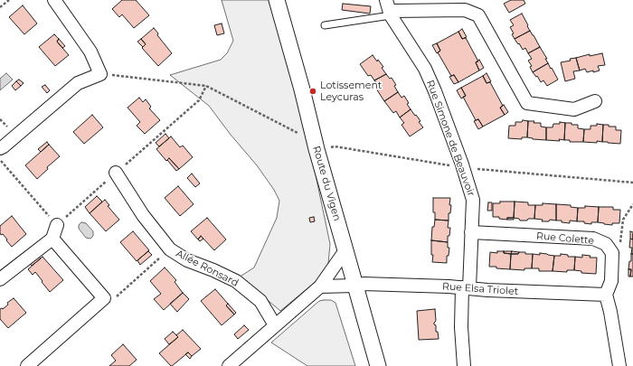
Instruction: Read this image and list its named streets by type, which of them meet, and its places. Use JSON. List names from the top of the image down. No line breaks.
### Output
{"streets":{"street":["Rue Simone de Beauvoir","Route du Vigen","Rue Colette","Allée Ronsard","Rue Elsa Triolet"]},"crossings":[["Rue Simone de Beauvoir","Rue Colette"],["Rue Simone de Beauvoir","Rue Elsa Triolet"],["Route du Vigen","Rue Elsa Triolet"],["Rue Colette","Rue Elsa Triolet"]],"places":["Lotissement Leycuras"]}
